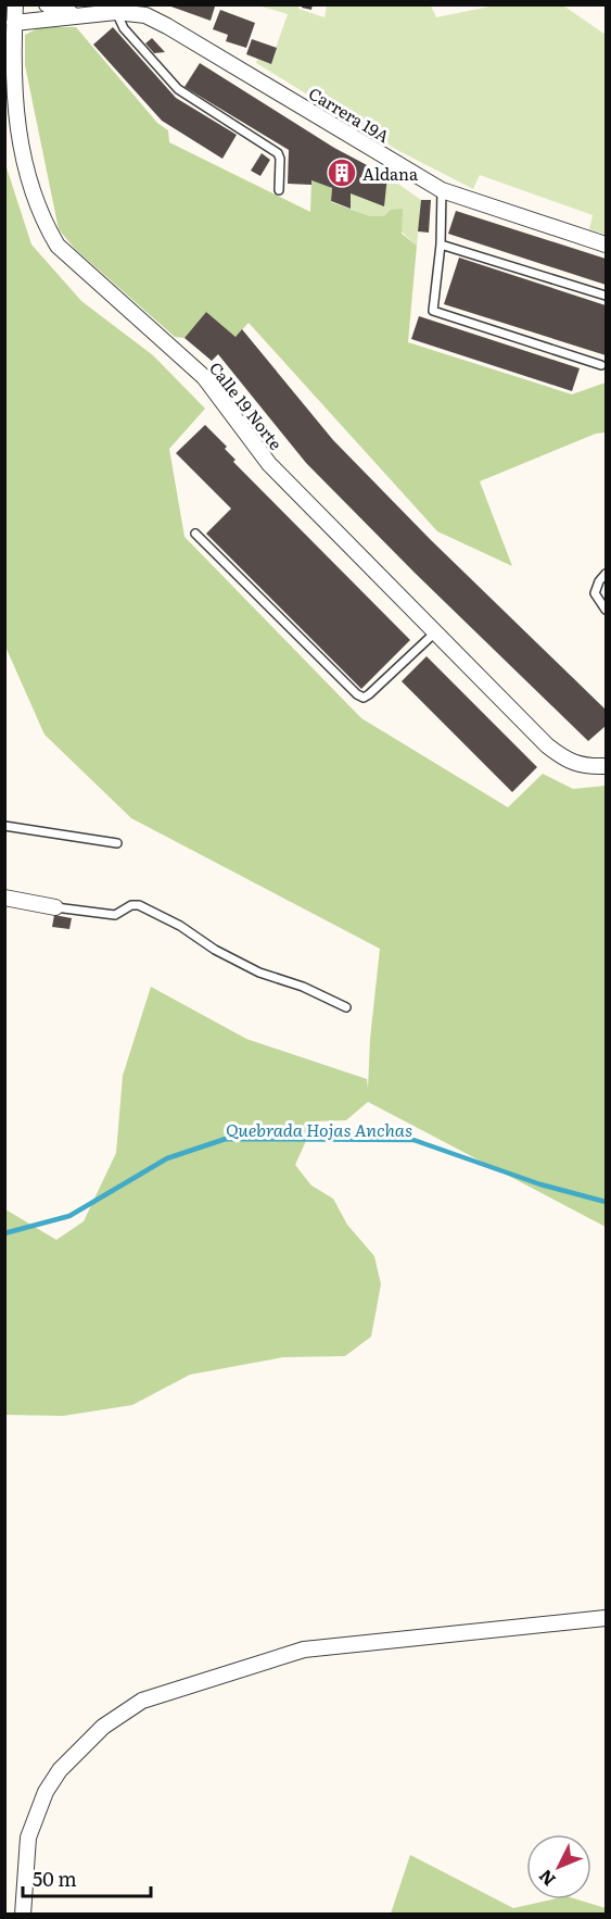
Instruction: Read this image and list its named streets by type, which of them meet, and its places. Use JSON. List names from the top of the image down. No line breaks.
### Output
{"streets":{"street":["Carrera 19A","Calle 19 Norte"]},"crossings":[["Carrera 19A","Calle 19 Norte"]],"water":["Quebrada Hojas Anchas"],"places":{"building":["Aldana"]},"scale_bar":"50 m","north":"bottom left"}
